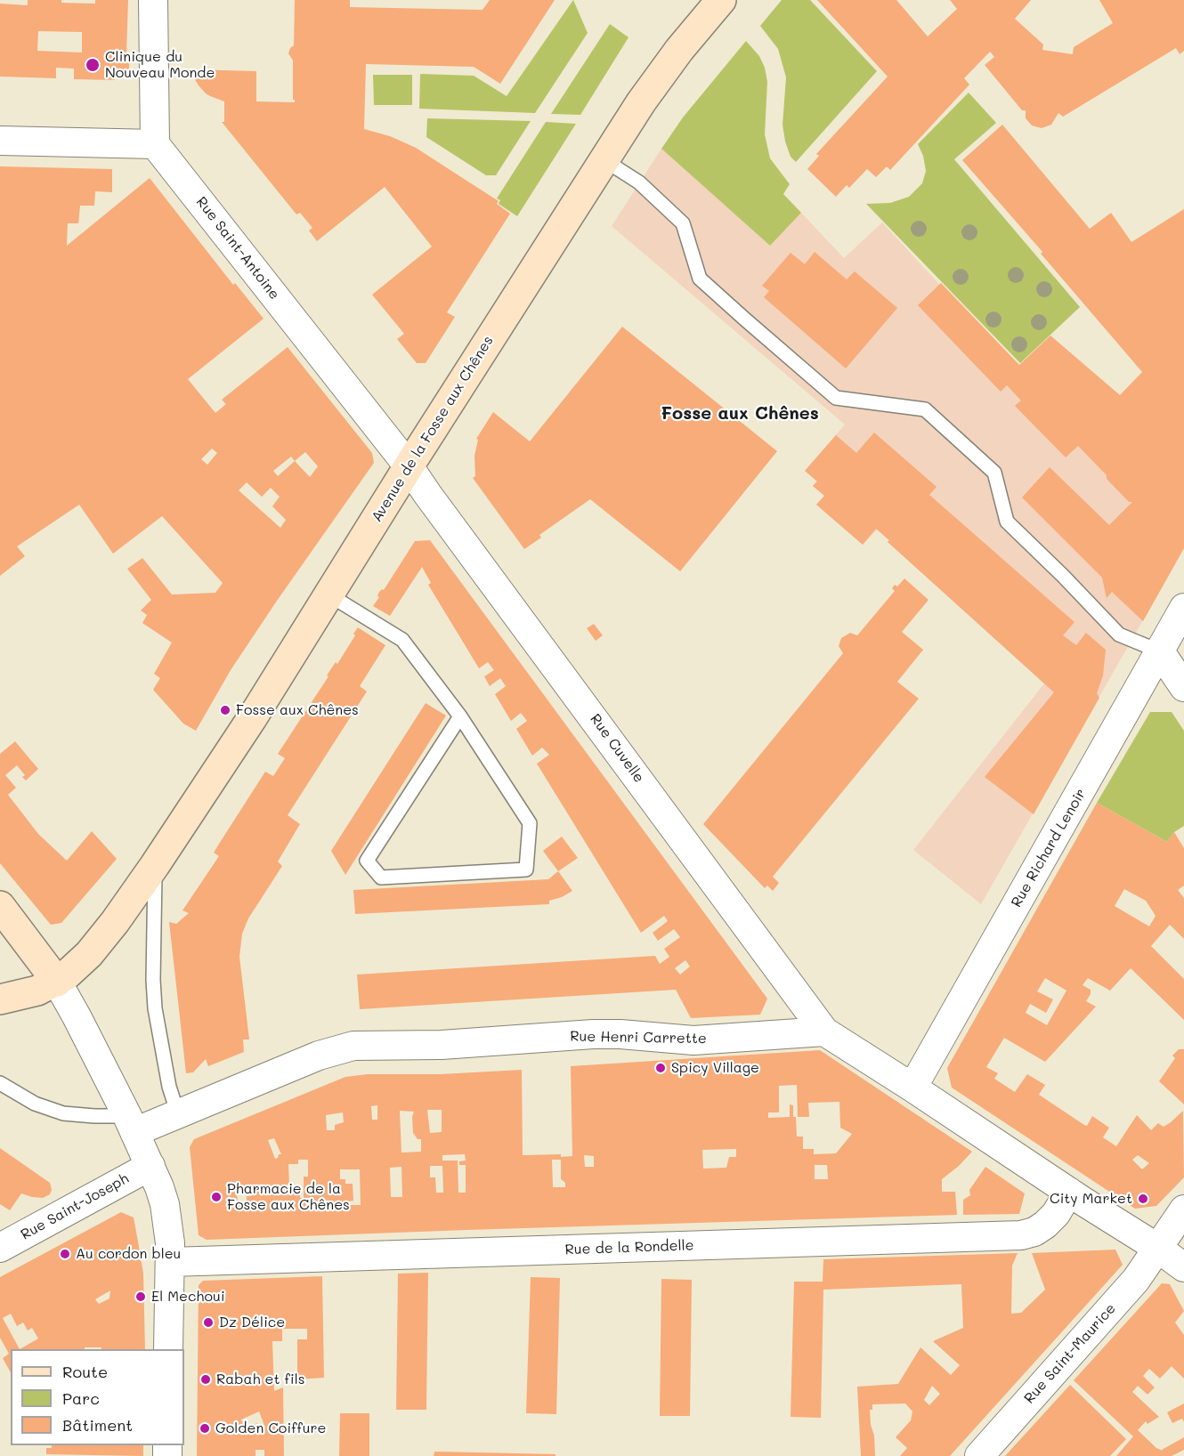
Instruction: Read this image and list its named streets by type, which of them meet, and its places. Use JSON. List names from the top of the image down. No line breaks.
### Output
{"streets":{"street":["Rue Saint-Antoine","Avenue de la Fosse aux Chênes","Rue Cuvelle","Rue Richard Lenoir","Rue Henri Carrette","Rue Saint-Joseph","Rue de la Rondelle","Rue Saint-Maurice"]},"crossings":[["Rue Saint-Antoine","Avenue de la Fosse aux Chênes"],["Rue Saint-Antoine","Rue Cuvelle"],["Avenue de la Fosse aux Chênes","Rue Cuvelle"],["Rue Cuvelle","Rue Henri Carrette"]],"districts":["Fosse aux Chênes"],"places":["Clinique du Nouveau Monde","Fosse aux Chênes","Spicy Village","Pharmacie de la Fosse aux Chênes","City Market","Au cordon bleu","El Mechoui","Dz Délice","Rabah et fils","Golden Coiffure"],"legend":["Route","Parc","Bâtiment"]}
